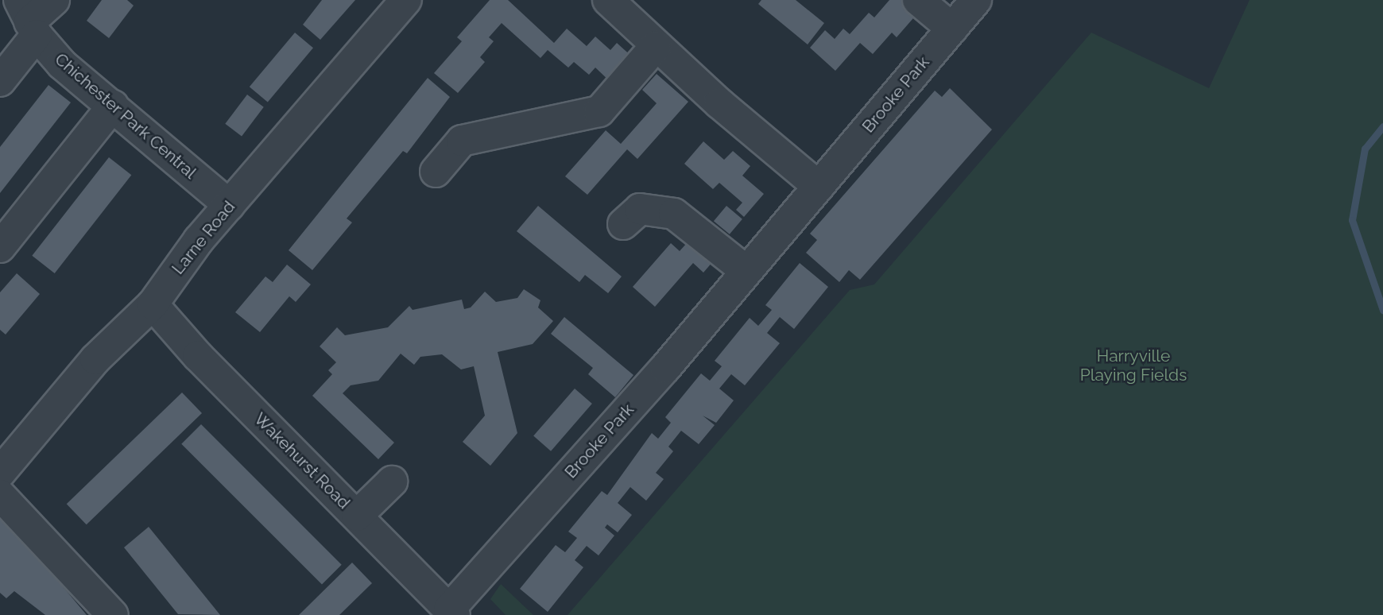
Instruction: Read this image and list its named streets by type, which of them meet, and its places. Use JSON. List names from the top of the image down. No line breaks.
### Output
{"streets":{"street":["Brooke Park","Chichester Park Central","Larne Road","Wakehurst Road"]},"crossings":[["Brooke Park","Wakehurst Road"],["Chichester Park Central","Larne Road"],["Larne Road","Wakehurst Road"]],"parks":["Harryville Playing Fields"]}
